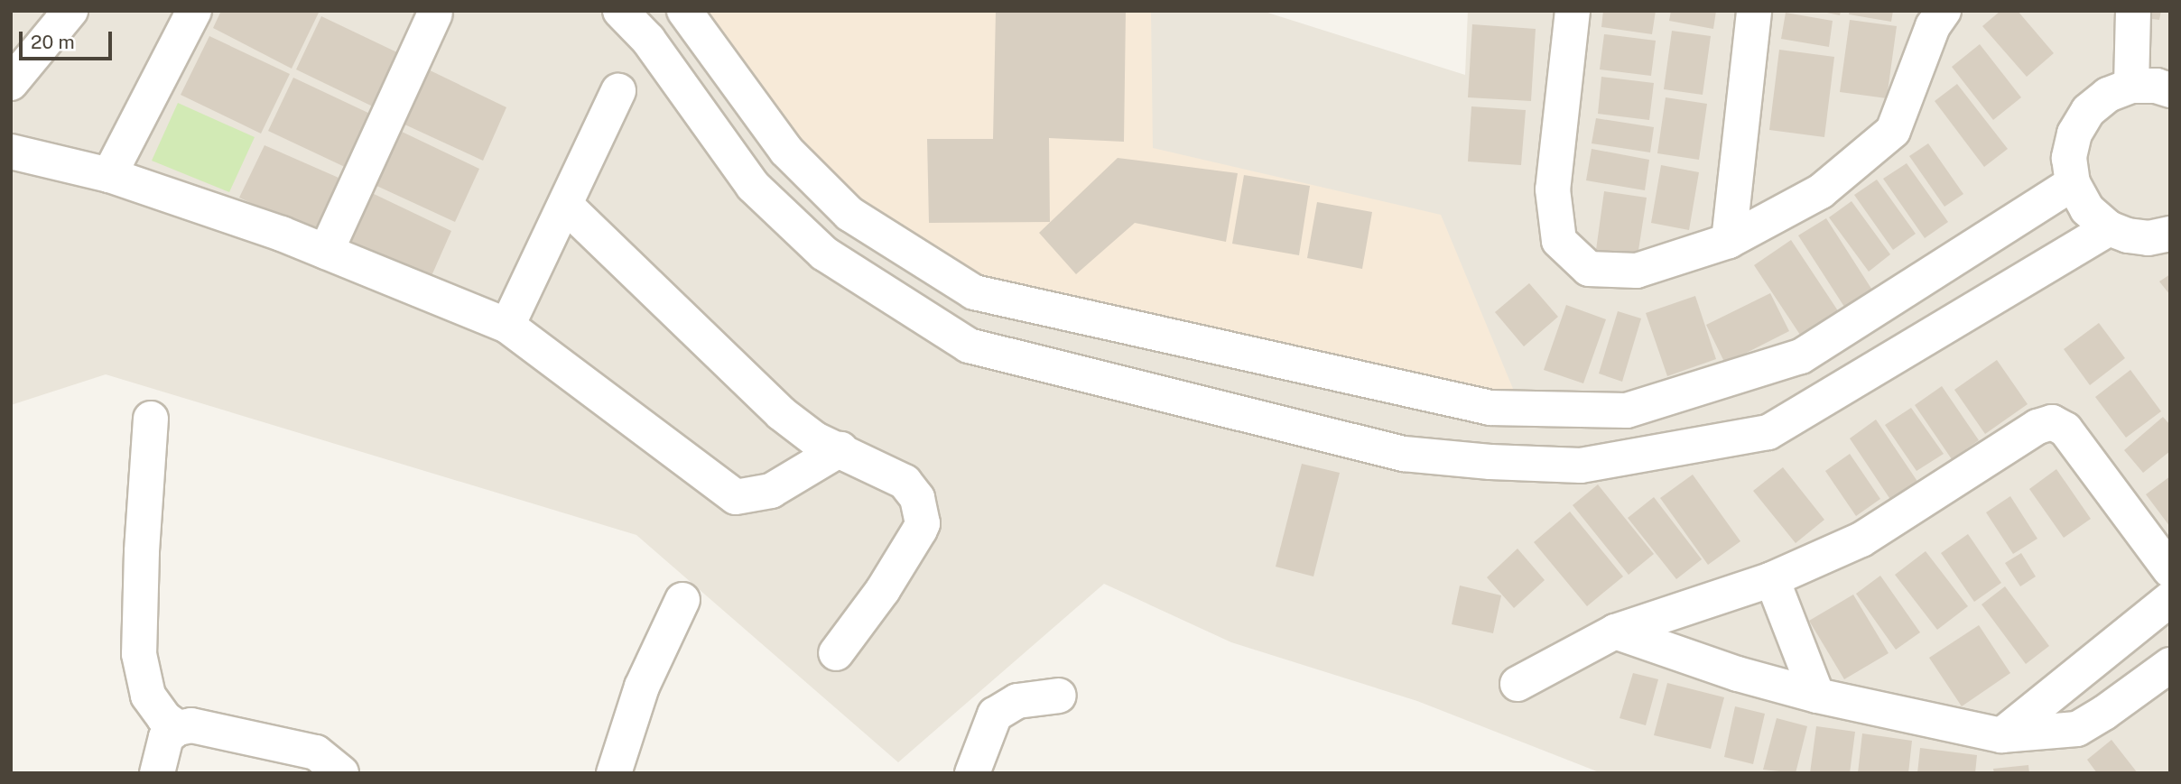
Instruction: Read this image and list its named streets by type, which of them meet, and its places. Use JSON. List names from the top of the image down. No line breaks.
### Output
{"scale_bar":"20 m"}
